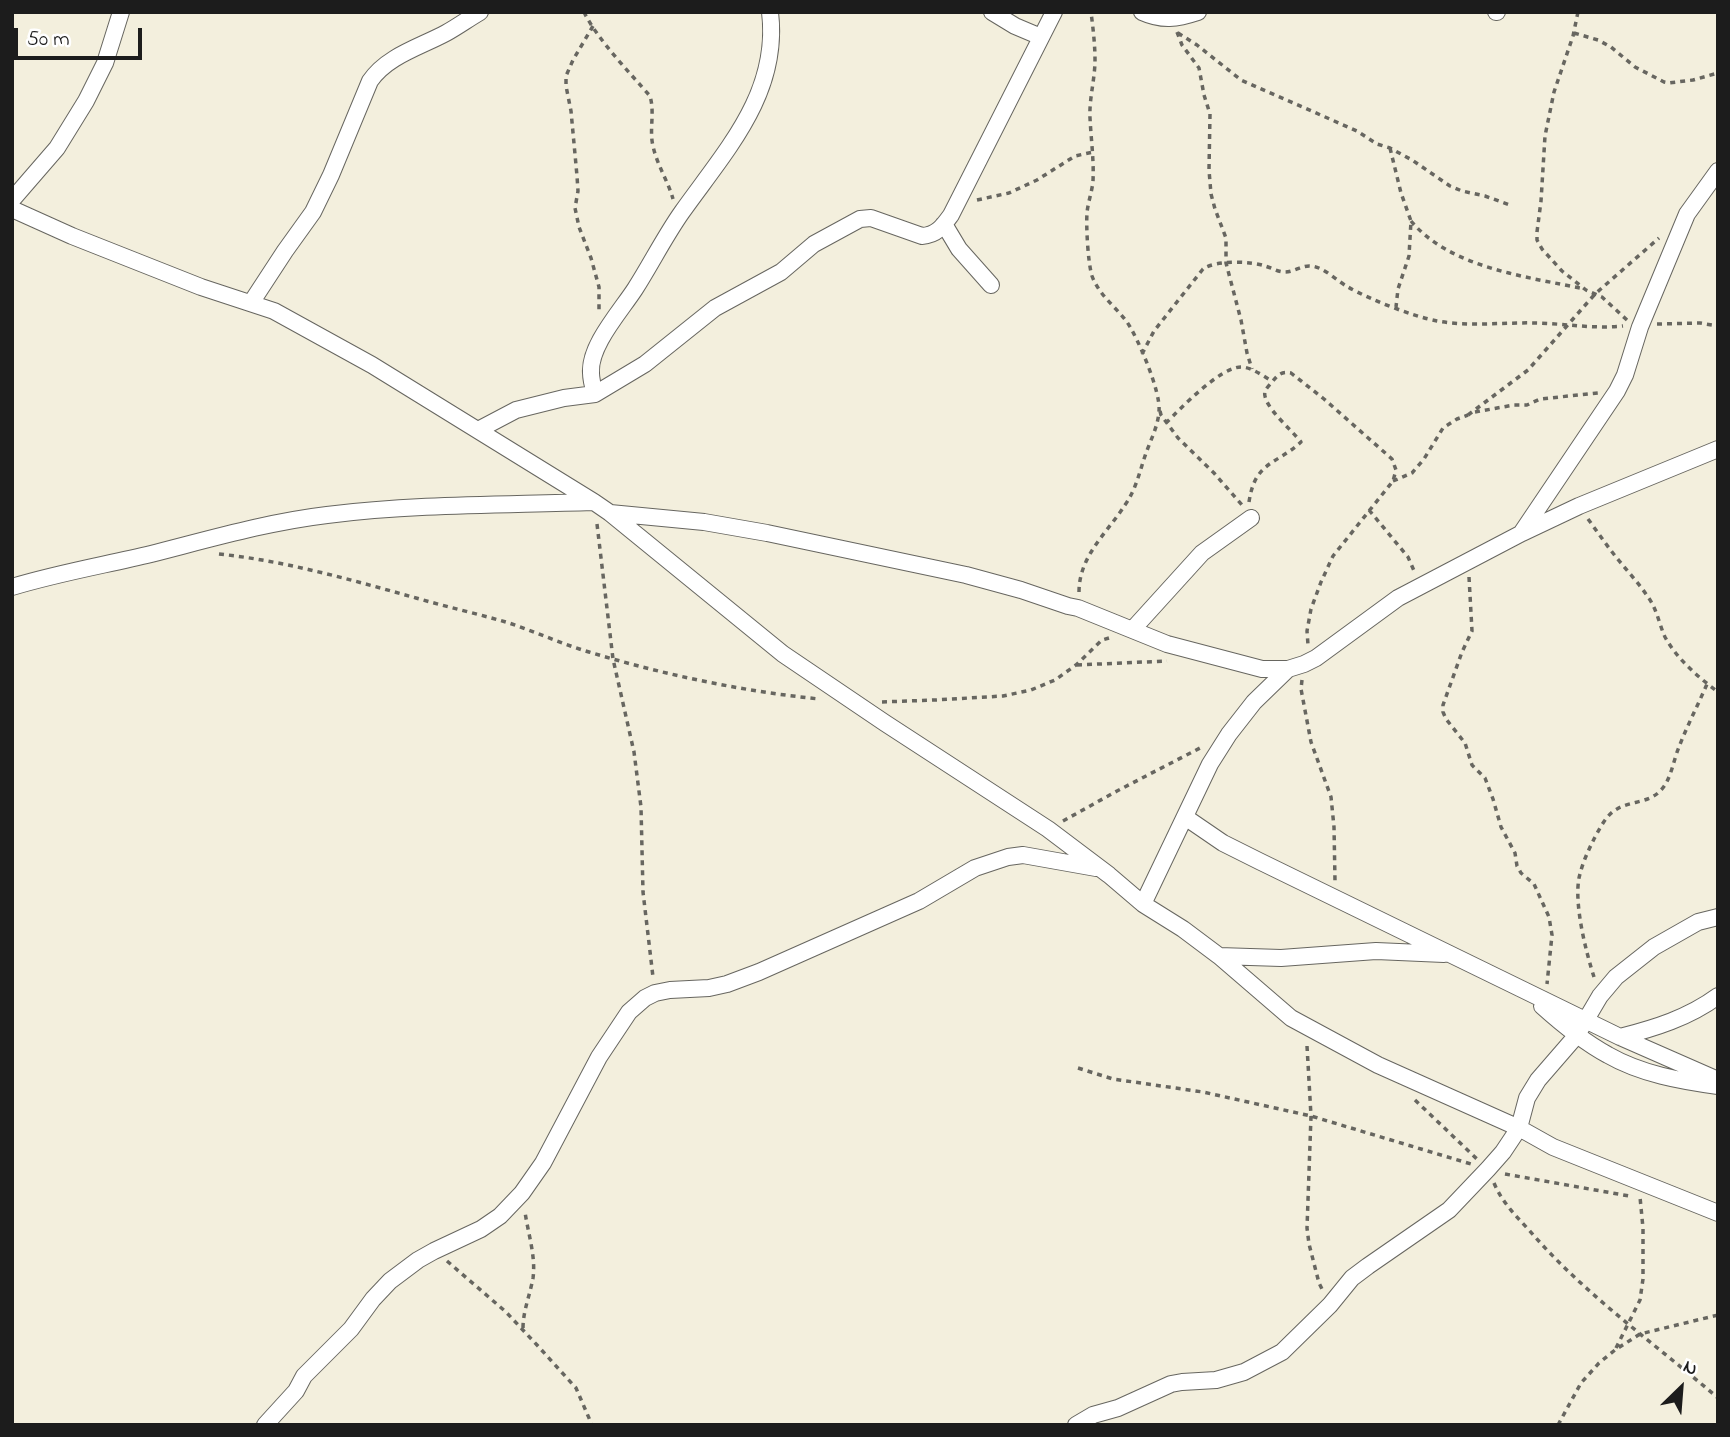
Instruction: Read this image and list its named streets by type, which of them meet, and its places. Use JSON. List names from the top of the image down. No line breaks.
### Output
{"scale_bar":"50 m","north":"top right"}
